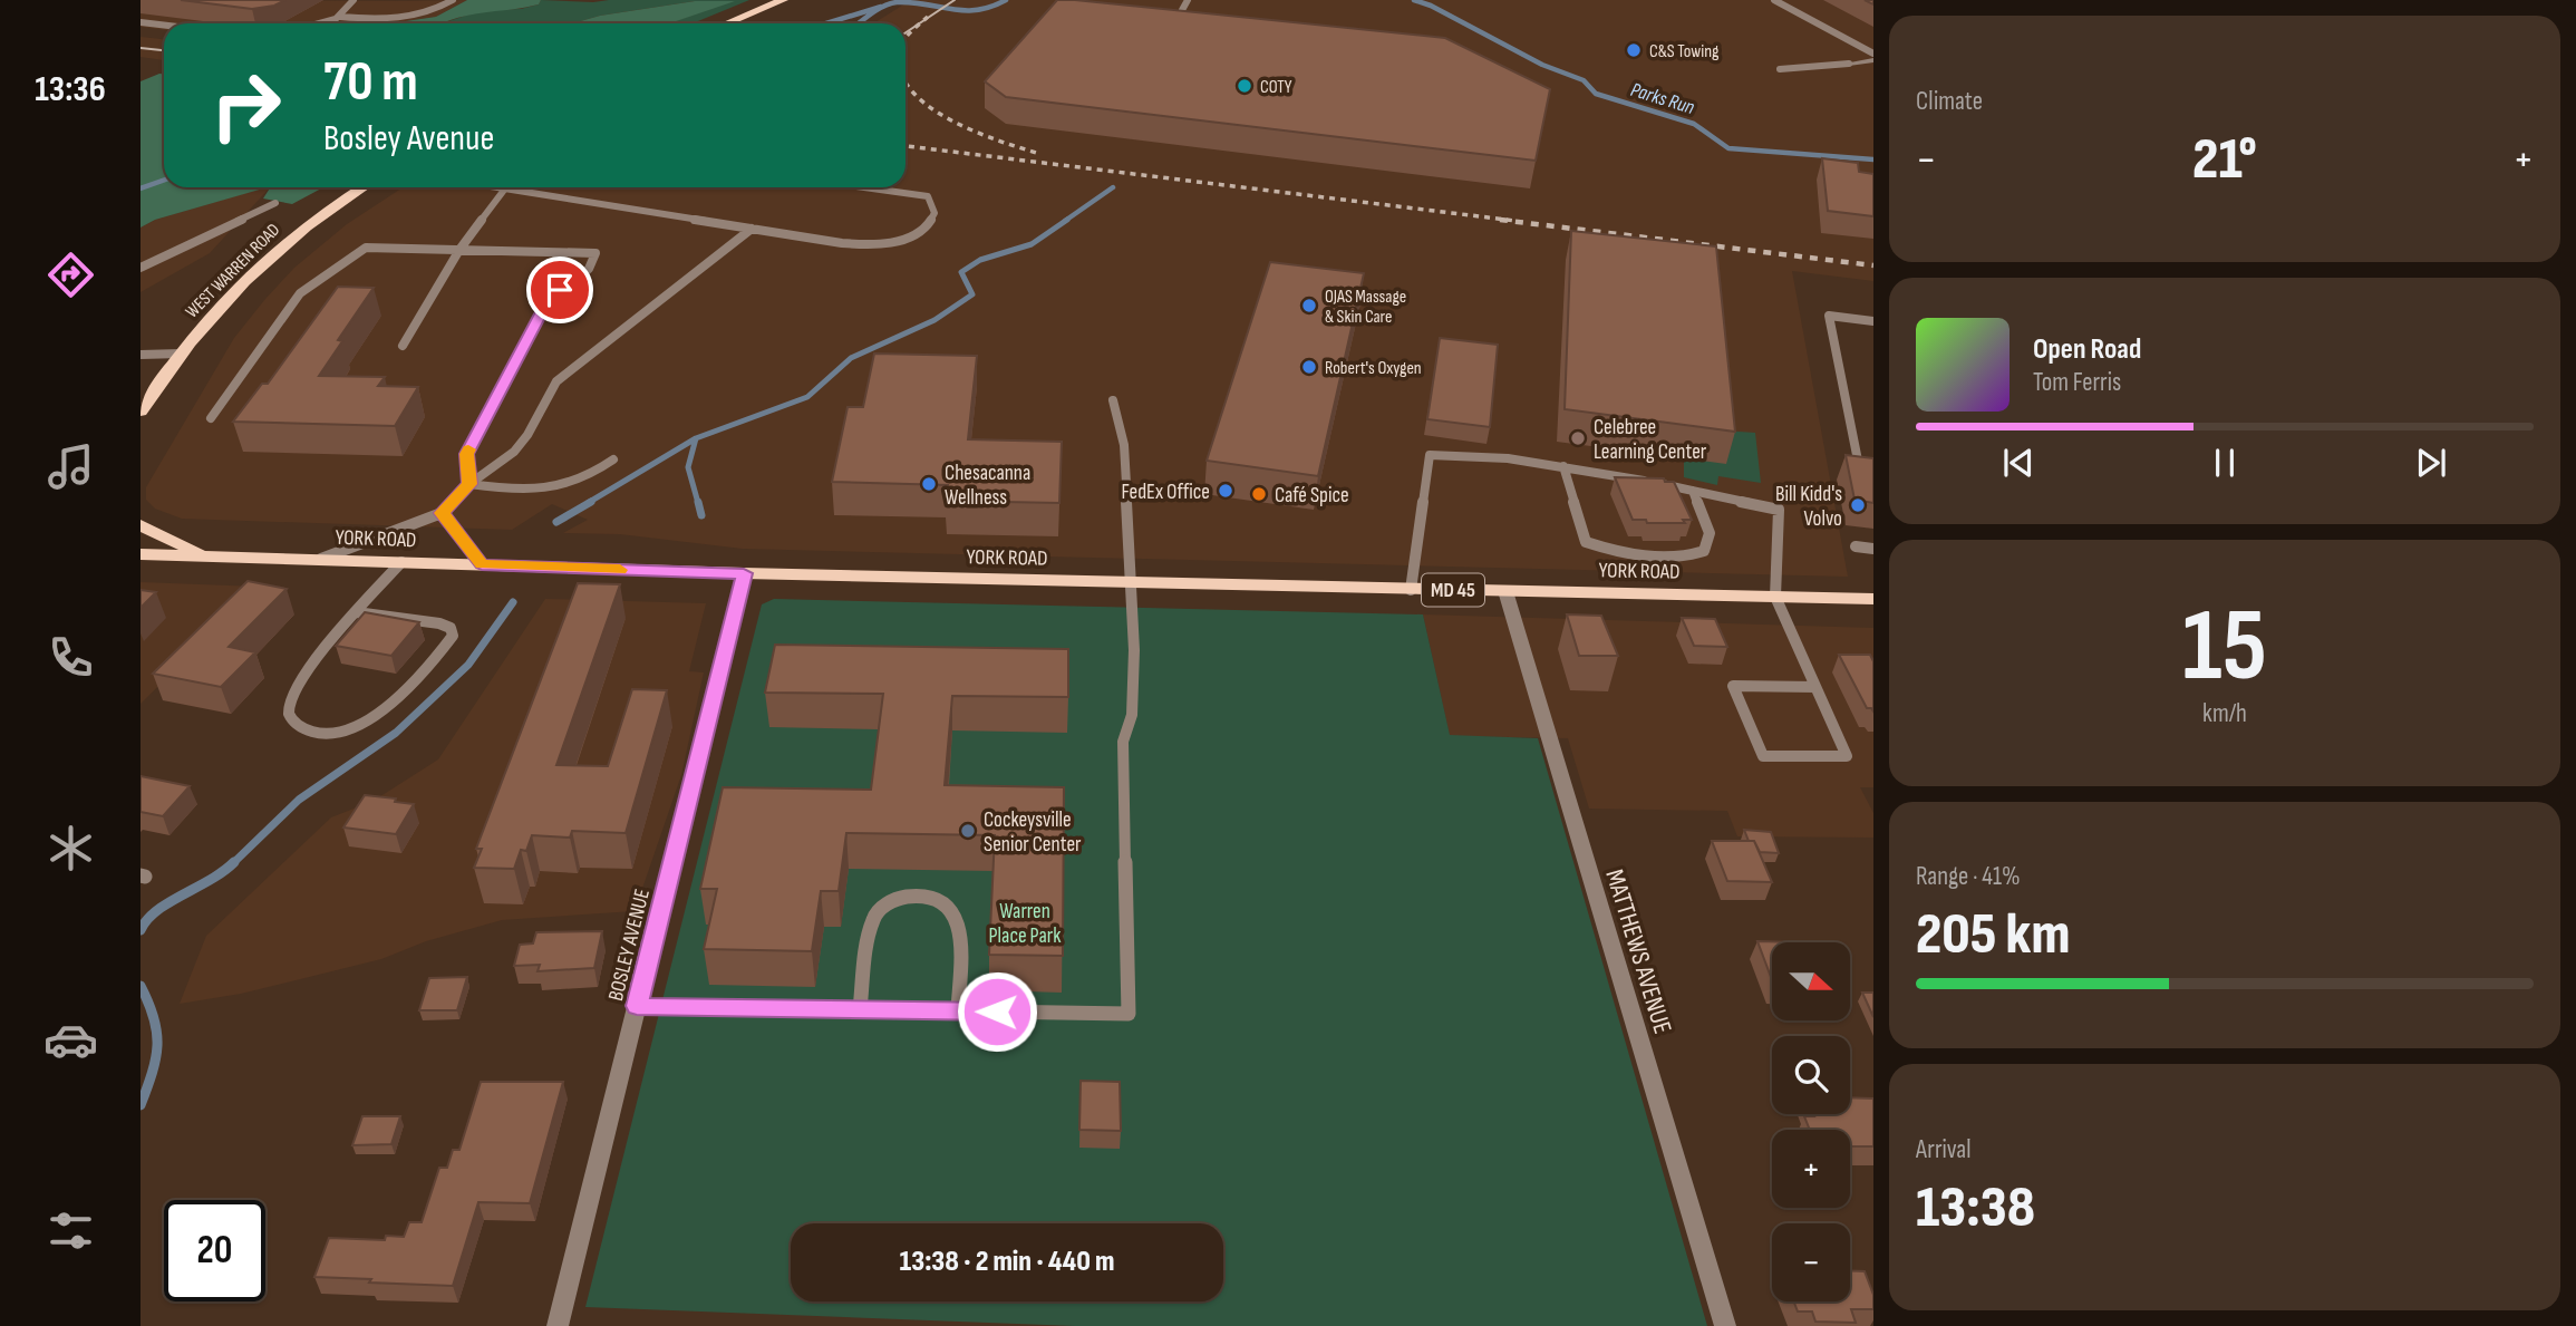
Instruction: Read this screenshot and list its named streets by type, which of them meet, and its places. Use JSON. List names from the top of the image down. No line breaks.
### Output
{"streets":{"main road":["WEST WARREN ROAD","YORK ROAD","MD 45"],"street":["BOSLEY AVENUE","MATTHEWS AVENUE"]},"crossings":[["YORK ROAD","BOSLEY AVENUE"],["YORK ROAD","MATTHEWS AVENUE"]],"water":["Parks Run"],"parks":["Warren Place Park"],"places":["C&S Towing","COTY","OJAS Massage & Skin Care","Robert's Oxygen","Celebree Learning Center","Chesacanna Wellness","FedEx Office","Café Spice","Bill Kidd's Volvo","Cockeysville Senior Center"],"north":"right","page":{"tabs":"13:36","tile":["Climate",["15","km/h"],["Range · 41%","205 km"],["Arrival","13:38"]],"turn":["70 m","Bosley Avenue"],"heat":["−","21°","+"],"song":["Open Road","Tom Ferris"],"map_buttons":["+","−"],"limit":"20","trip":"13:38 · 2 min · 440 m"}}
